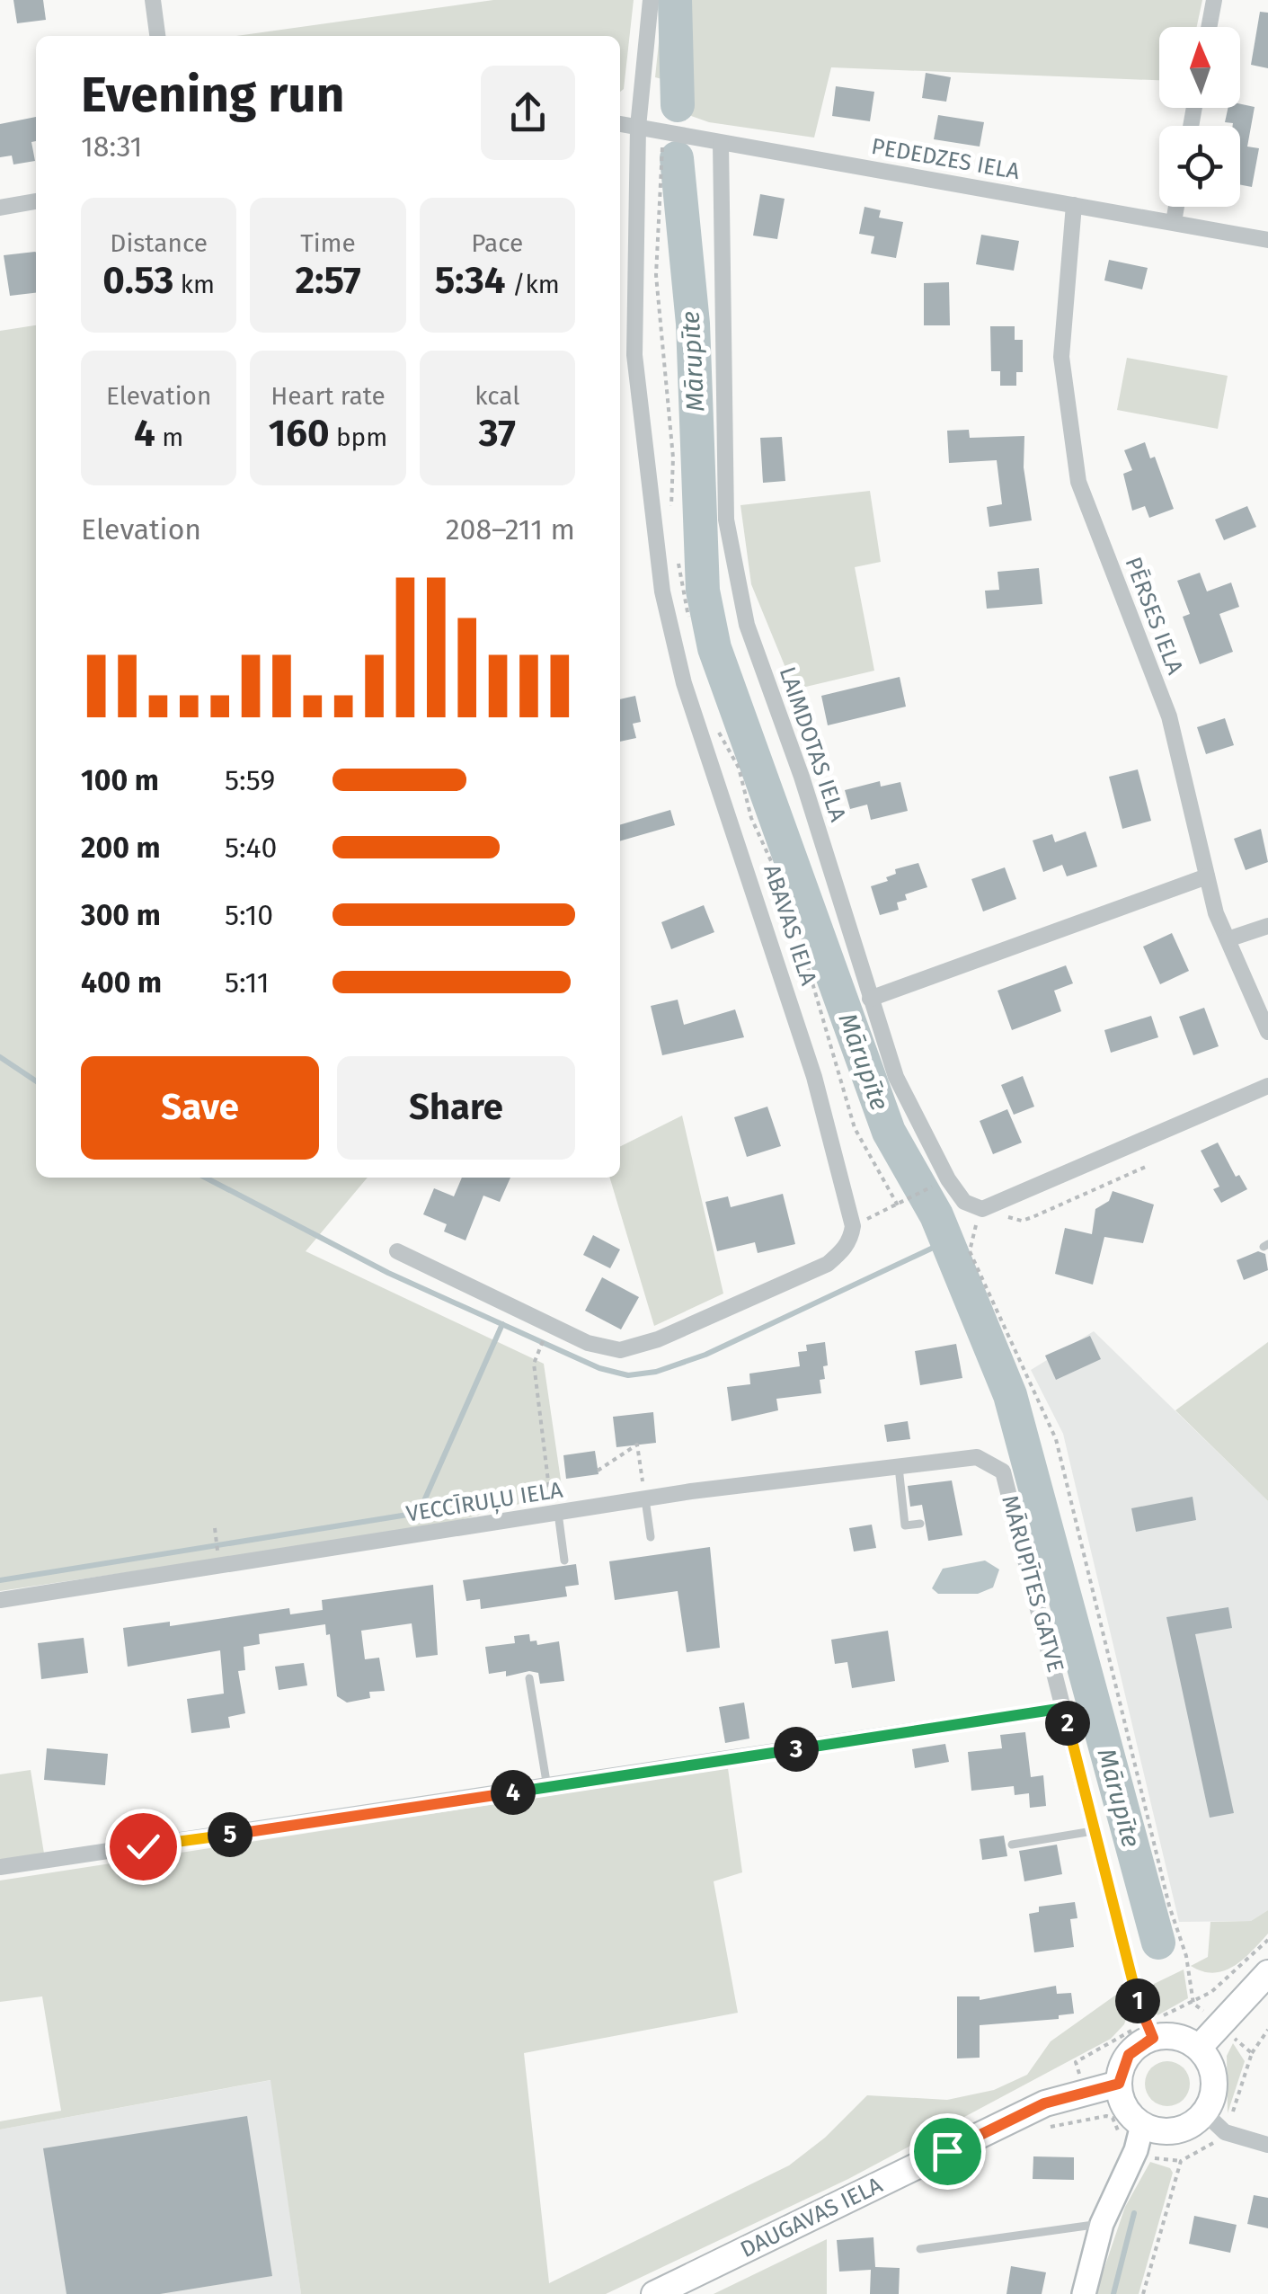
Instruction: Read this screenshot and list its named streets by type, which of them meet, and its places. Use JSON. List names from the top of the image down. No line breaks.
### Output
{"streets":{"main road":["DAUGAVAS IELA"],"street":["PEDEDZES IELA","PĒRSES IELA","LAIMDOTAS IELA","ABAVAS IELA","VECCĪRUĻU IELA","MĀRUPĪTES GATVE"]},"crossings":[["PEDEDZES IELA","PĒRSES IELA"],["PEDEDZES IELA","LAIMDOTAS IELA"],["PEDEDZES IELA","ABAVAS IELA"],["VECCĪRUĻU IELA","MĀRUPĪTES GATVE"],["MĀRUPĪTES GATVE","DAUGAVAS IELA"]],"water":["Mārupīte"],"north":"top","page":{"heading":["Evening run","18:31"],"stats":[["Distance","0.53 km"],["Time","2:57"],["Pace","5:34 /km"],["Elevation","4 m"],["Heart rate","160 bpm"],["kcal","37"]],"chart":["Elevation","208–211 m"],"list":[{"name":"100 m","note":"5:59"},{"name":"200 m","note":"5:40"},{"name":"300 m","note":"5:10"},{"name":"400 m","note":"5:11"}],"buttons":["Save","Share"],"pins":["2","3","4","5","1"]}}
